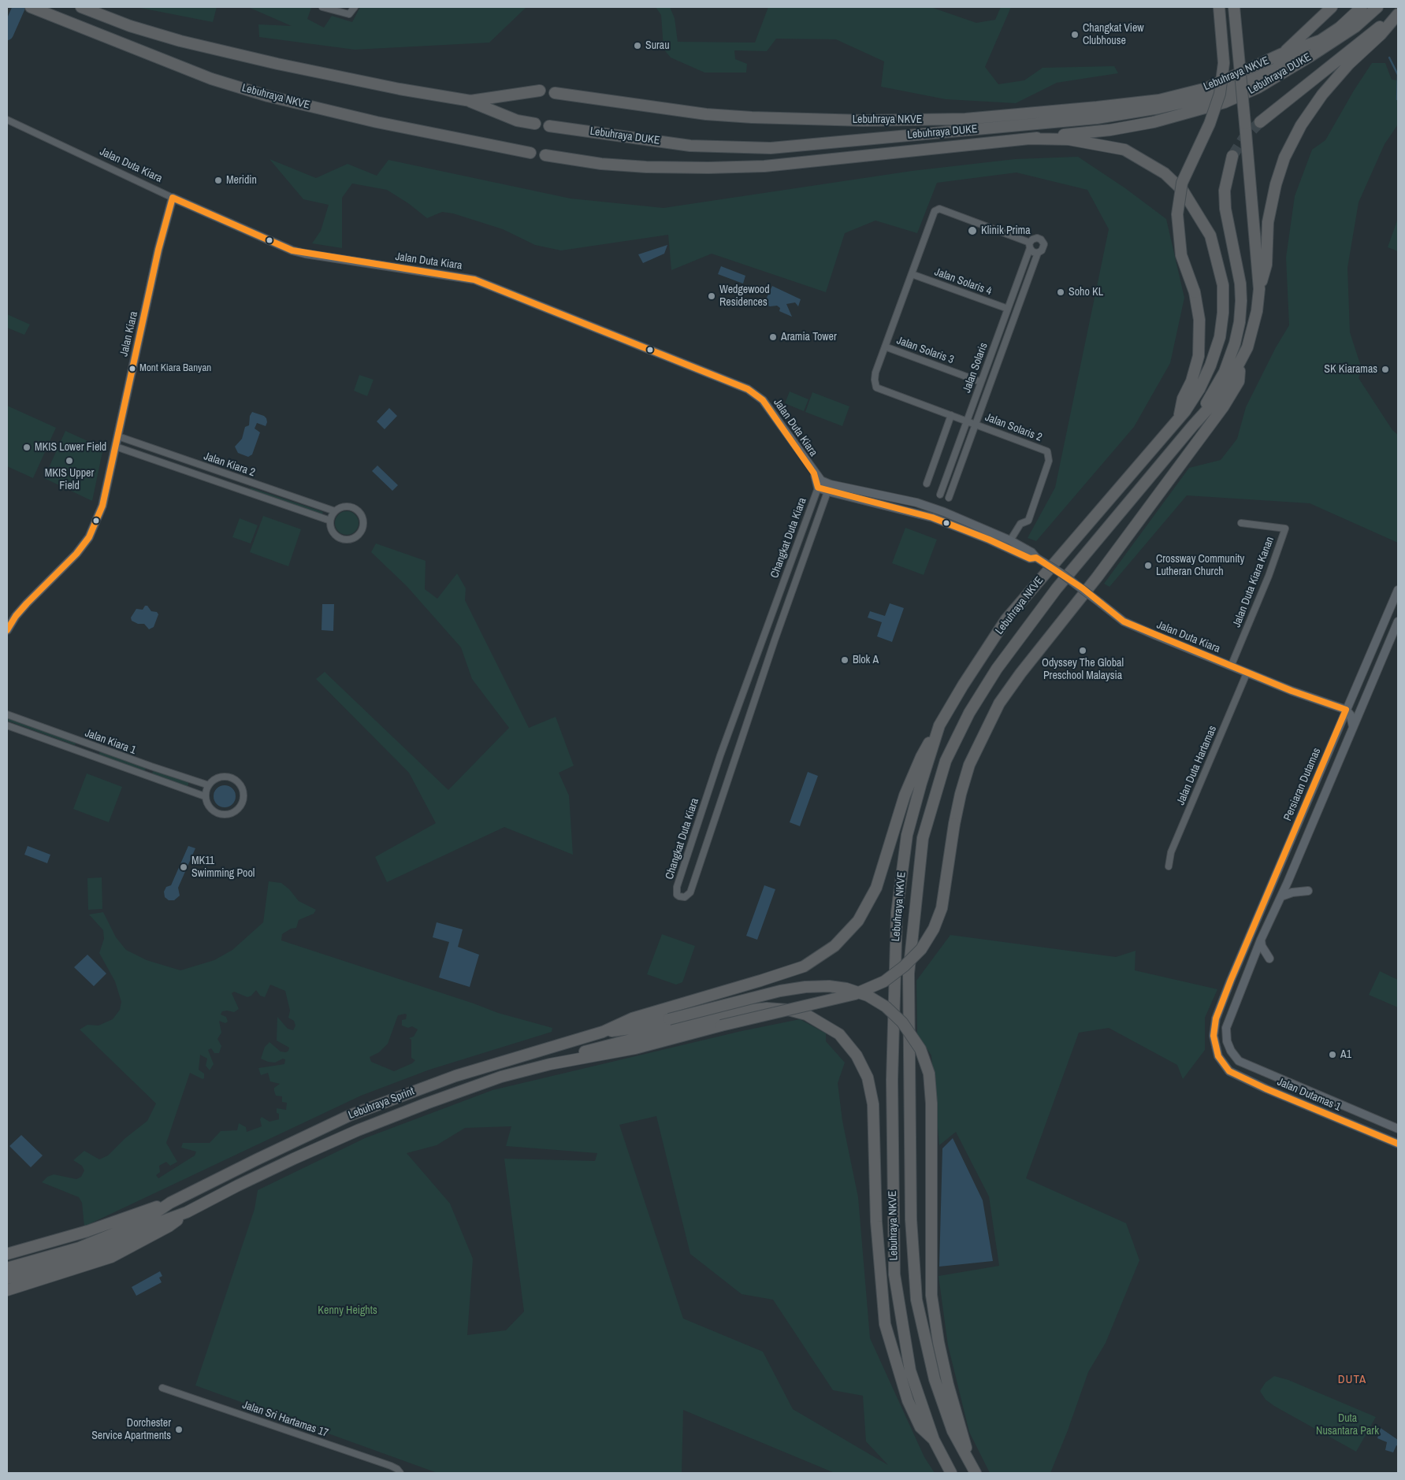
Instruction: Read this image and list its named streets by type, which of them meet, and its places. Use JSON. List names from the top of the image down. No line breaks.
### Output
{"streets":{"highway":["Lebuhraya NKVE","Lebuhraya DUKE","Lebuhraya Sprint"],"main road":["Jalan Duta Kiara","Jalan Kiara","Persiaran Dutamas","Jalan Dutamas 1"],"street":["Jalan Solaris 4","Jalan Solaris 3","Jalan Solaris","Jalan Solaris 2","Jalan Kiara 2","Changkat Duta Kiara","Jalan Duta Kiara Kanan","Jalan Kiara 1","Jalan Duta Hartamas","Jalan Sri Hartamas 17"]},"crossings":[["Lebuhraya NKVE","Lebuhraya DUKE"],["Jalan Duta Kiara","Jalan Kiara"],["Jalan Duta Kiara","Jalan Solaris 2"],["Jalan Duta Kiara","Changkat Duta Kiara"],["Jalan Duta Kiara","Jalan Duta Kiara Kanan"],["Jalan Duta Kiara","Jalan Duta Hartamas"],["Jalan Duta Kiara","Persiaran Dutamas"],["Jalan Solaris 4","Jalan Solaris"],["Jalan Kiara","Jalan Kiara 2"],["Jalan Solaris 3","Jalan Solaris"],["Jalan Solaris 3","Jalan Solaris 2"],["Jalan Solaris","Jalan Solaris 2"],["Persiaran Dutamas","Jalan Dutamas 1"]],"districts":["DUTA"],"parks":["Kenny Heights","Duta Nusantara Park"],"places":["Changkat View Clubhouse","Surau","Meridin","Klinik Prima","Soho KL","Wedgewood Residences","Aramia Tower","Mont Kiara Banyan","SK Kiaramas","MKIS Lower Field","MKIS Upper Field","Crossway Community Lutheran Church","Odyssey The Global Preschool Malaysia","Blok A","MK11 Swimming Pool","A1","Dorchester Service Apartments"]}
